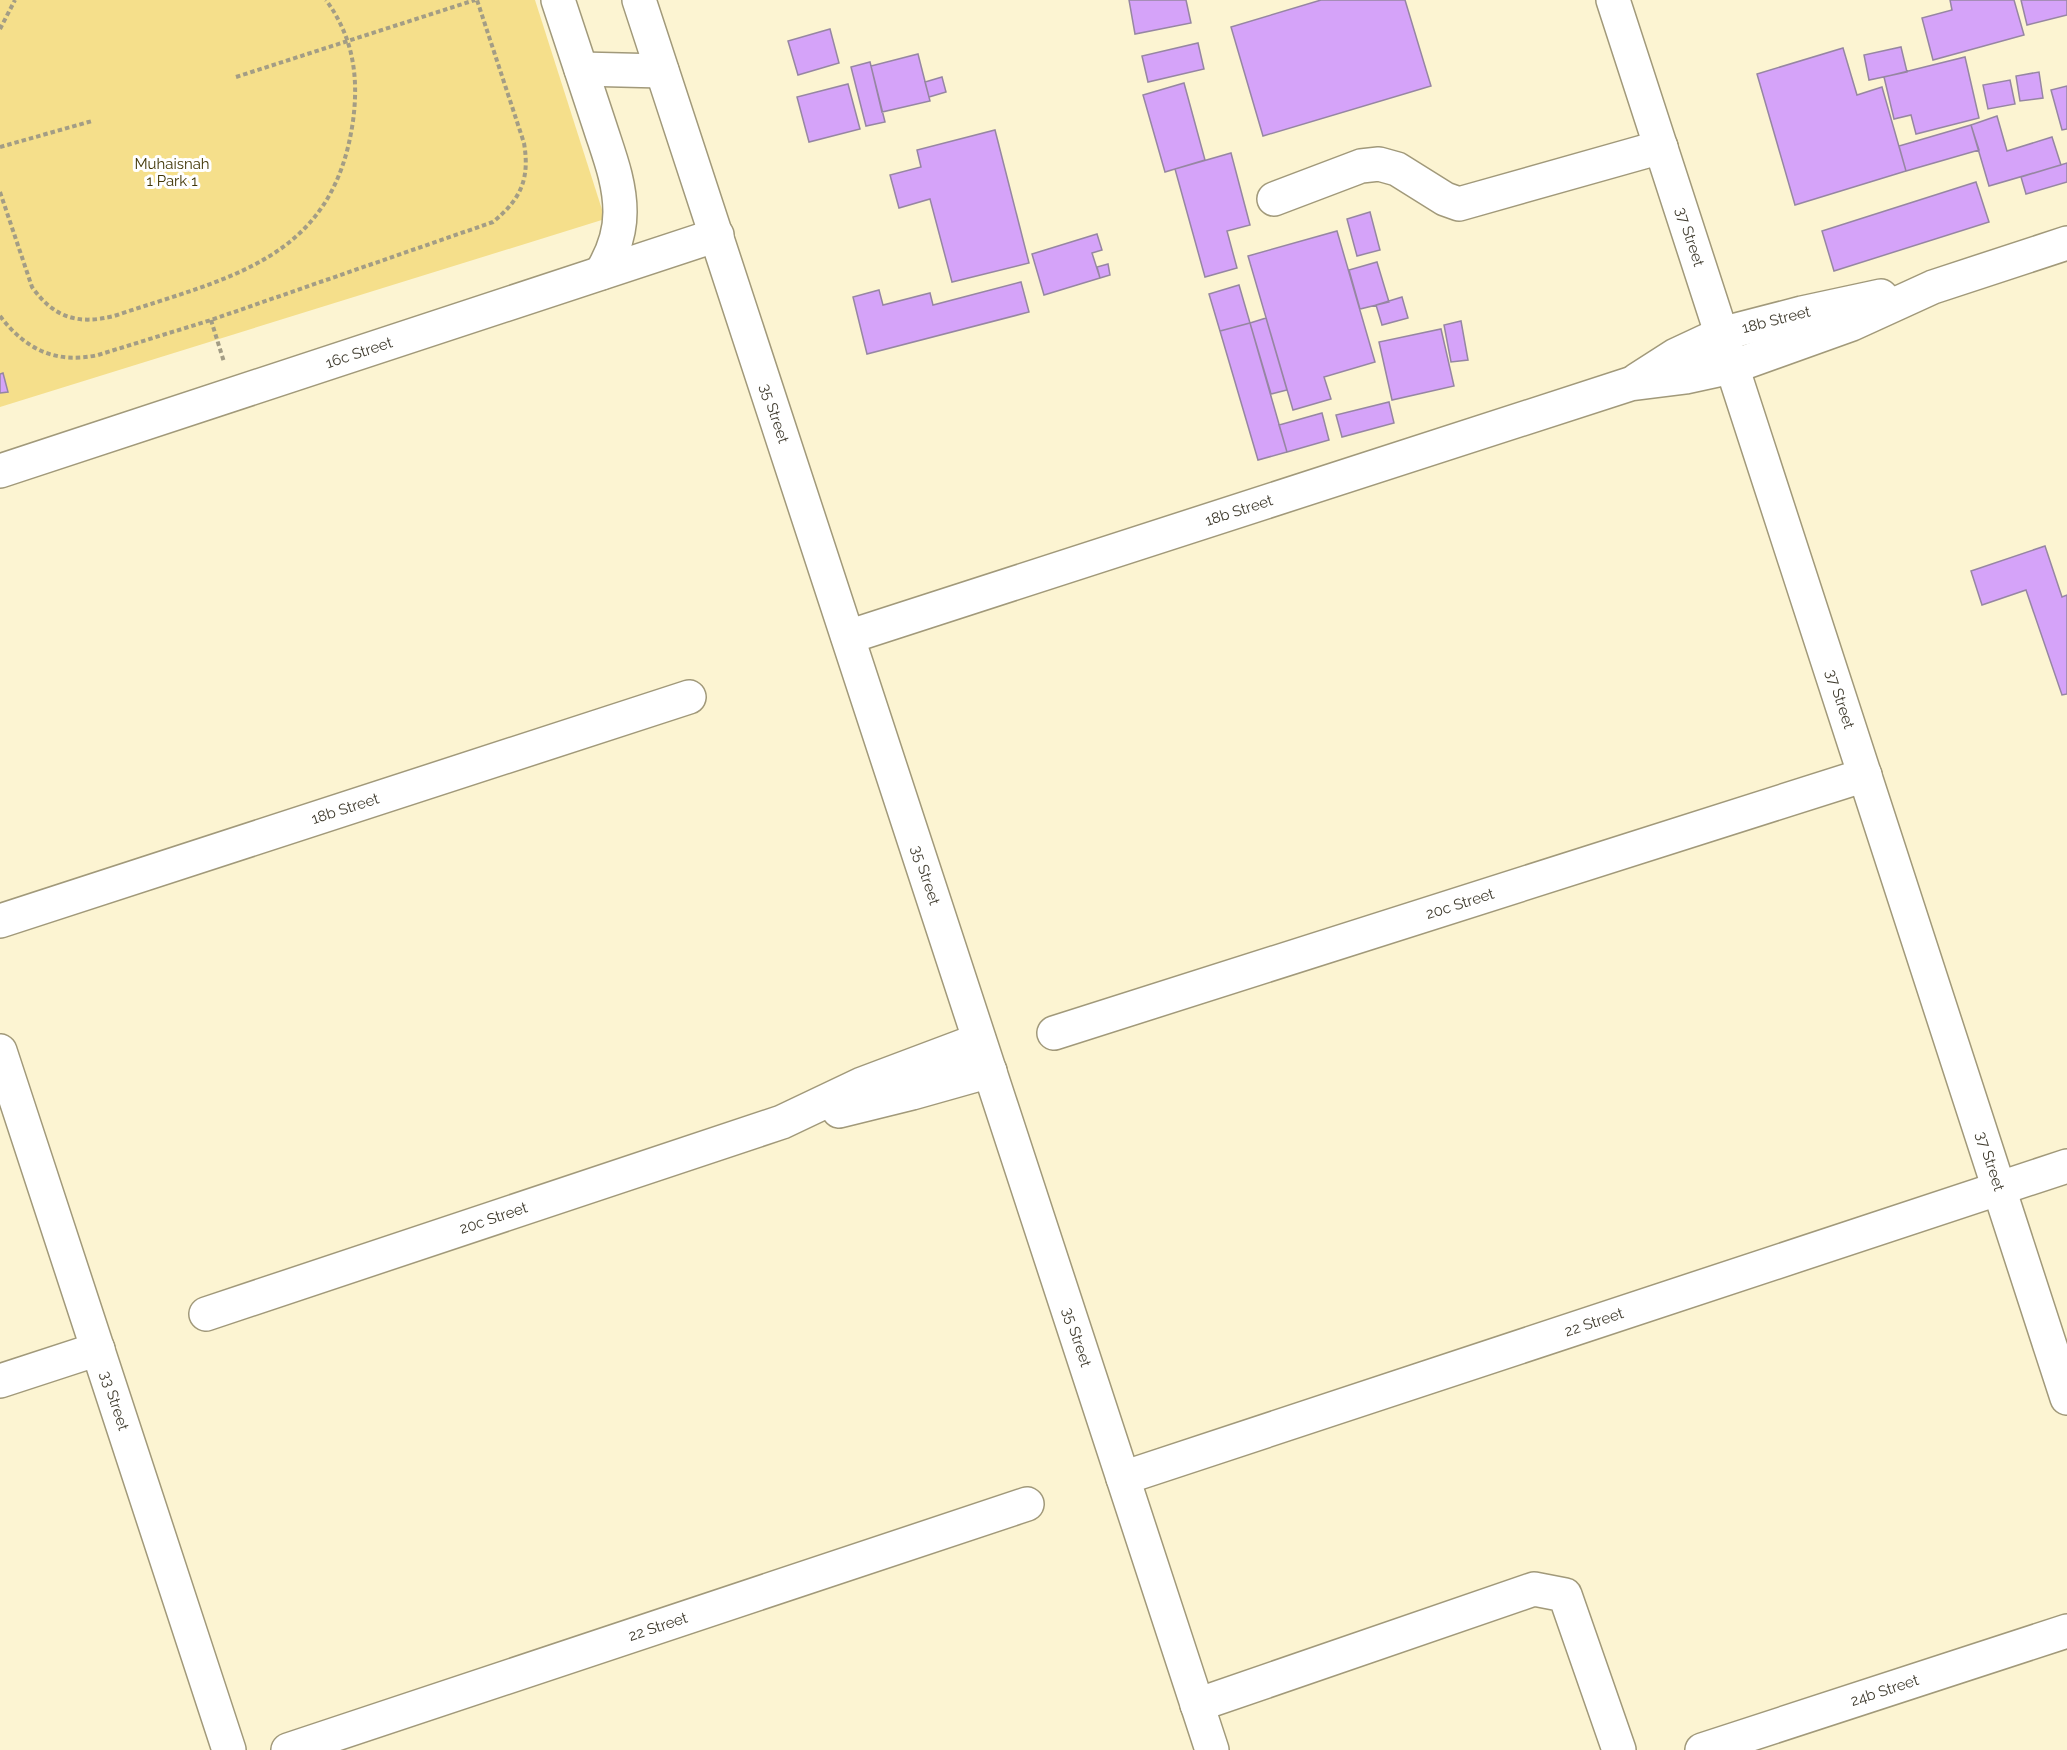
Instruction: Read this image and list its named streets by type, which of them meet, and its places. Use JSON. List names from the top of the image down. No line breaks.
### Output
{"streets":{"street":["37 Street","18b Street","16c Street","35 Street","20c Street","22 Street","33 Street","24b Street"]},"crossings":[["37 Street","18b Street"],["37 Street","20c Street"],["37 Street","22 Street"],["18b Street","35 Street"],["16c Street","35 Street"],["35 Street","20c Street"],["35 Street","22 Street"]],"parks":["Muhaisnah 1 Park 1"]}
